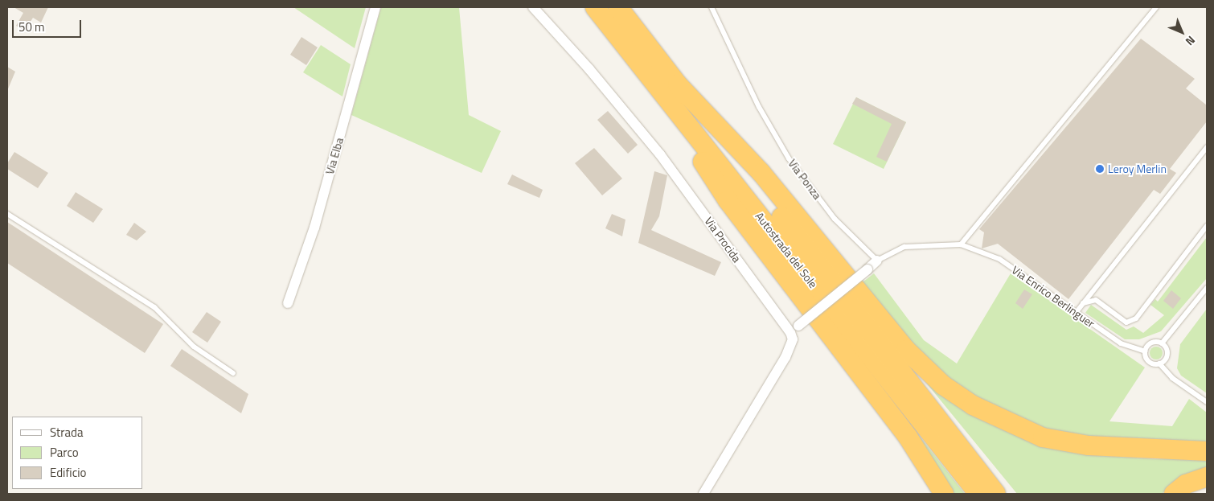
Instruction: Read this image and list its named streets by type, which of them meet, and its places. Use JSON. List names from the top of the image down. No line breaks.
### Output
{"streets":{"highway":["Autostrada del Sole"],"street":["Via Elba","Via Procida"],"lane":["Via Ponza","Via Enrico Berlinguer"]},"places":["Leroy Merlin"],"legend":["Strada","Parco","Edificio"],"scale_bar":"50 m","north":"bottom right"}
